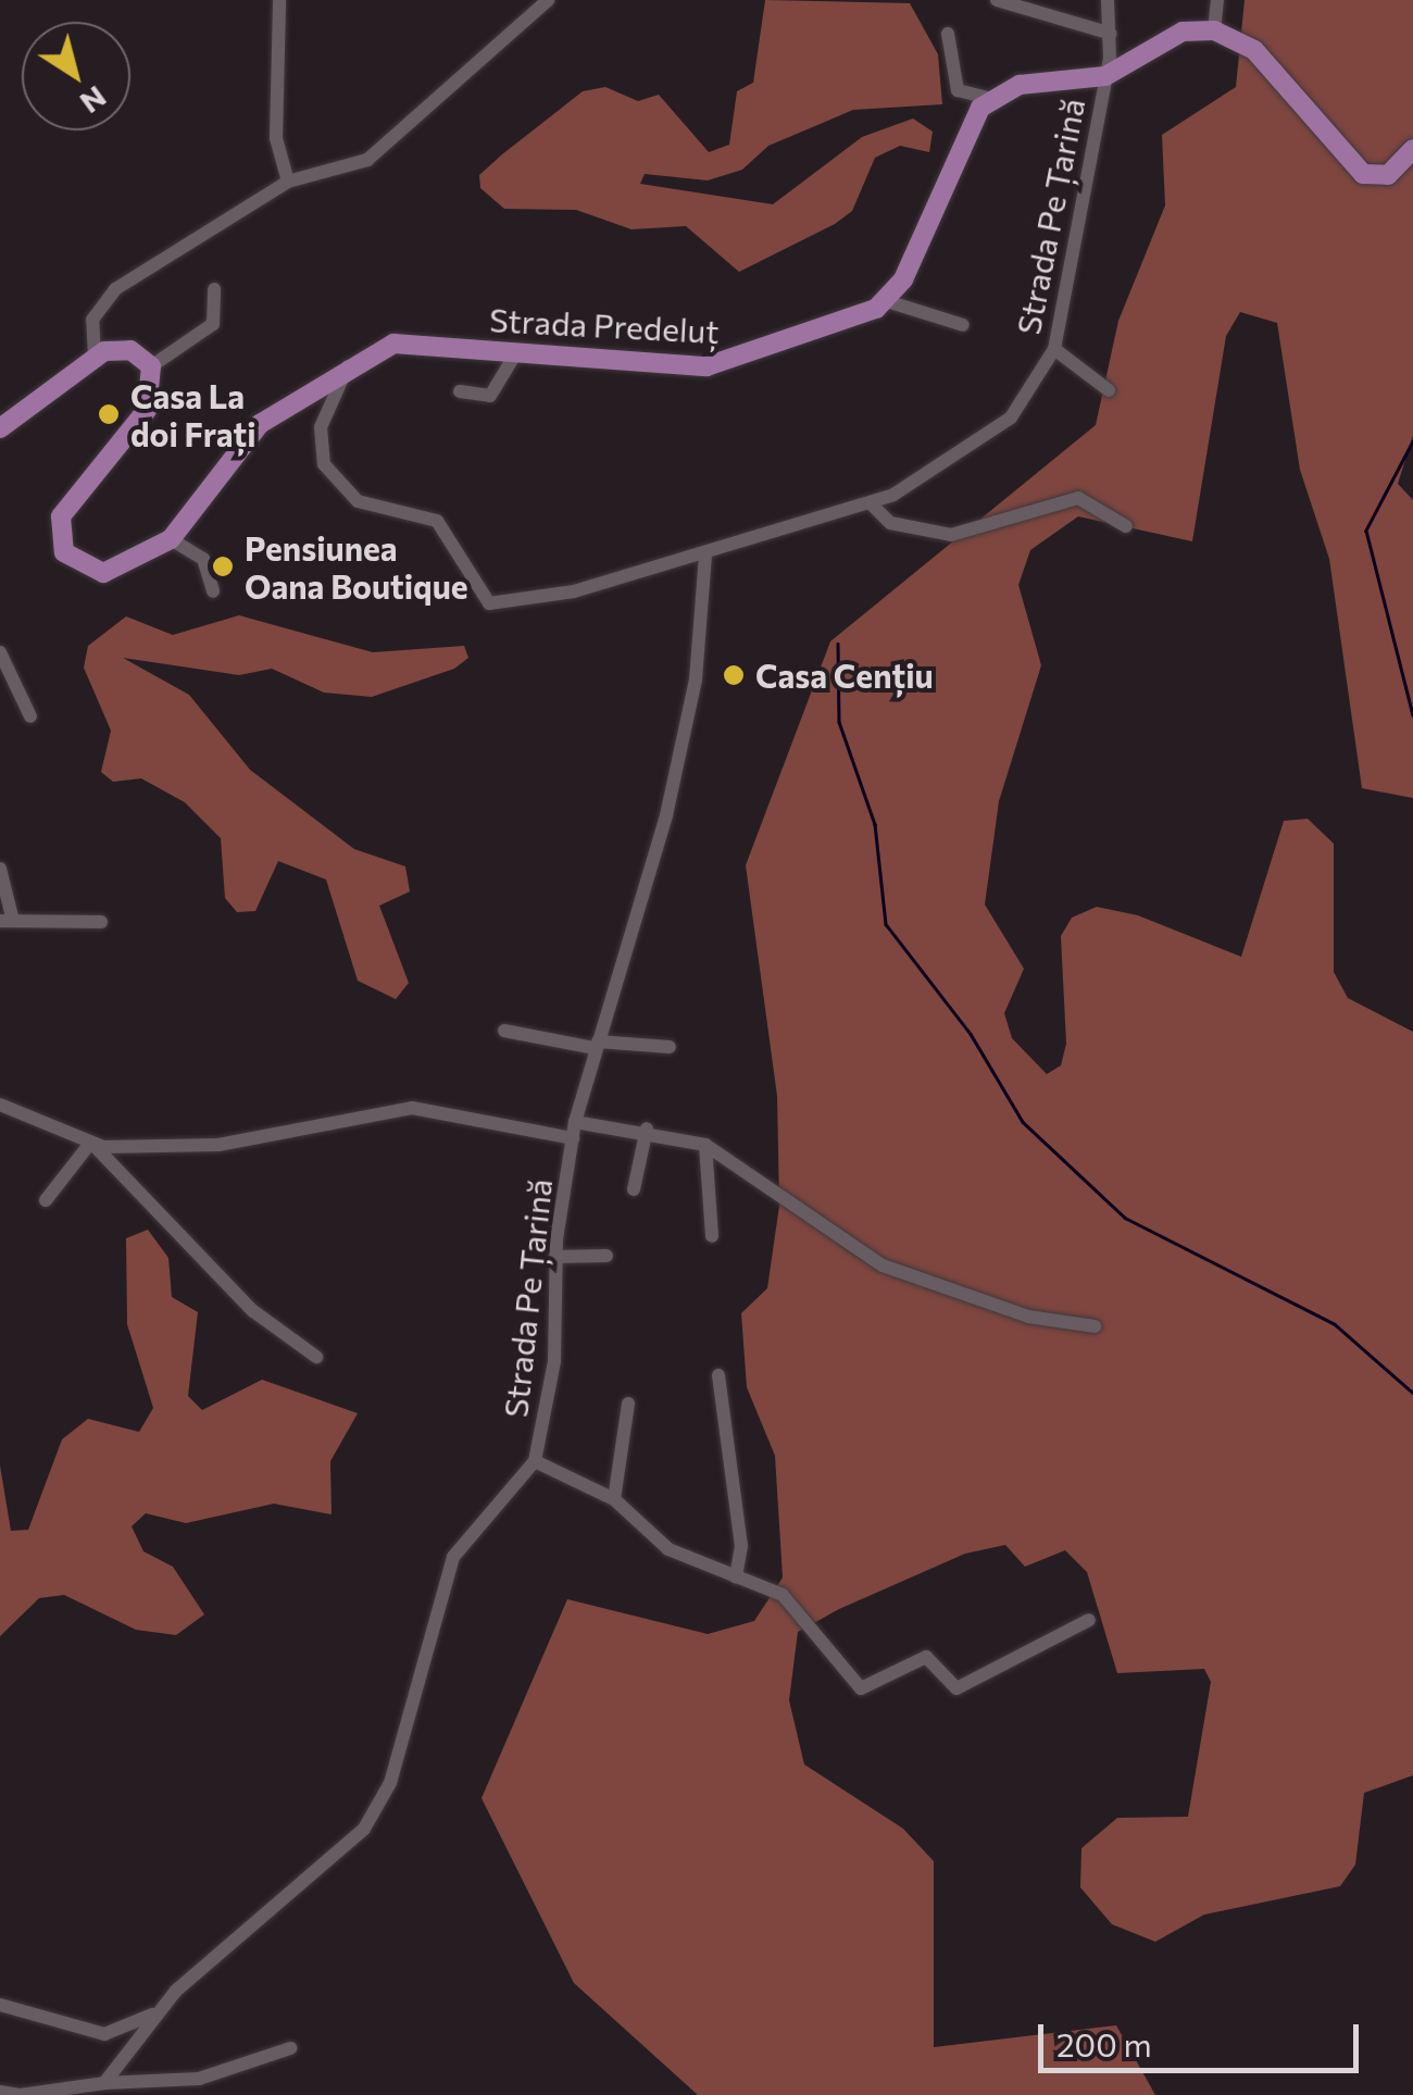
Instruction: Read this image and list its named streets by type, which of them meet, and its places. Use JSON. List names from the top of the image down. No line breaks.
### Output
{"streets":{"main road":["Strada Predeluț"],"street":["Strada Pe Țarină"]},"crossings":[["Strada Pe Țarină","Strada Predeluț"]],"places":["Casa La doi Frați","Pensiunea Oana Boutique","Casa Cențiu"],"scale_bar":"200 m","north":"bottom right"}
